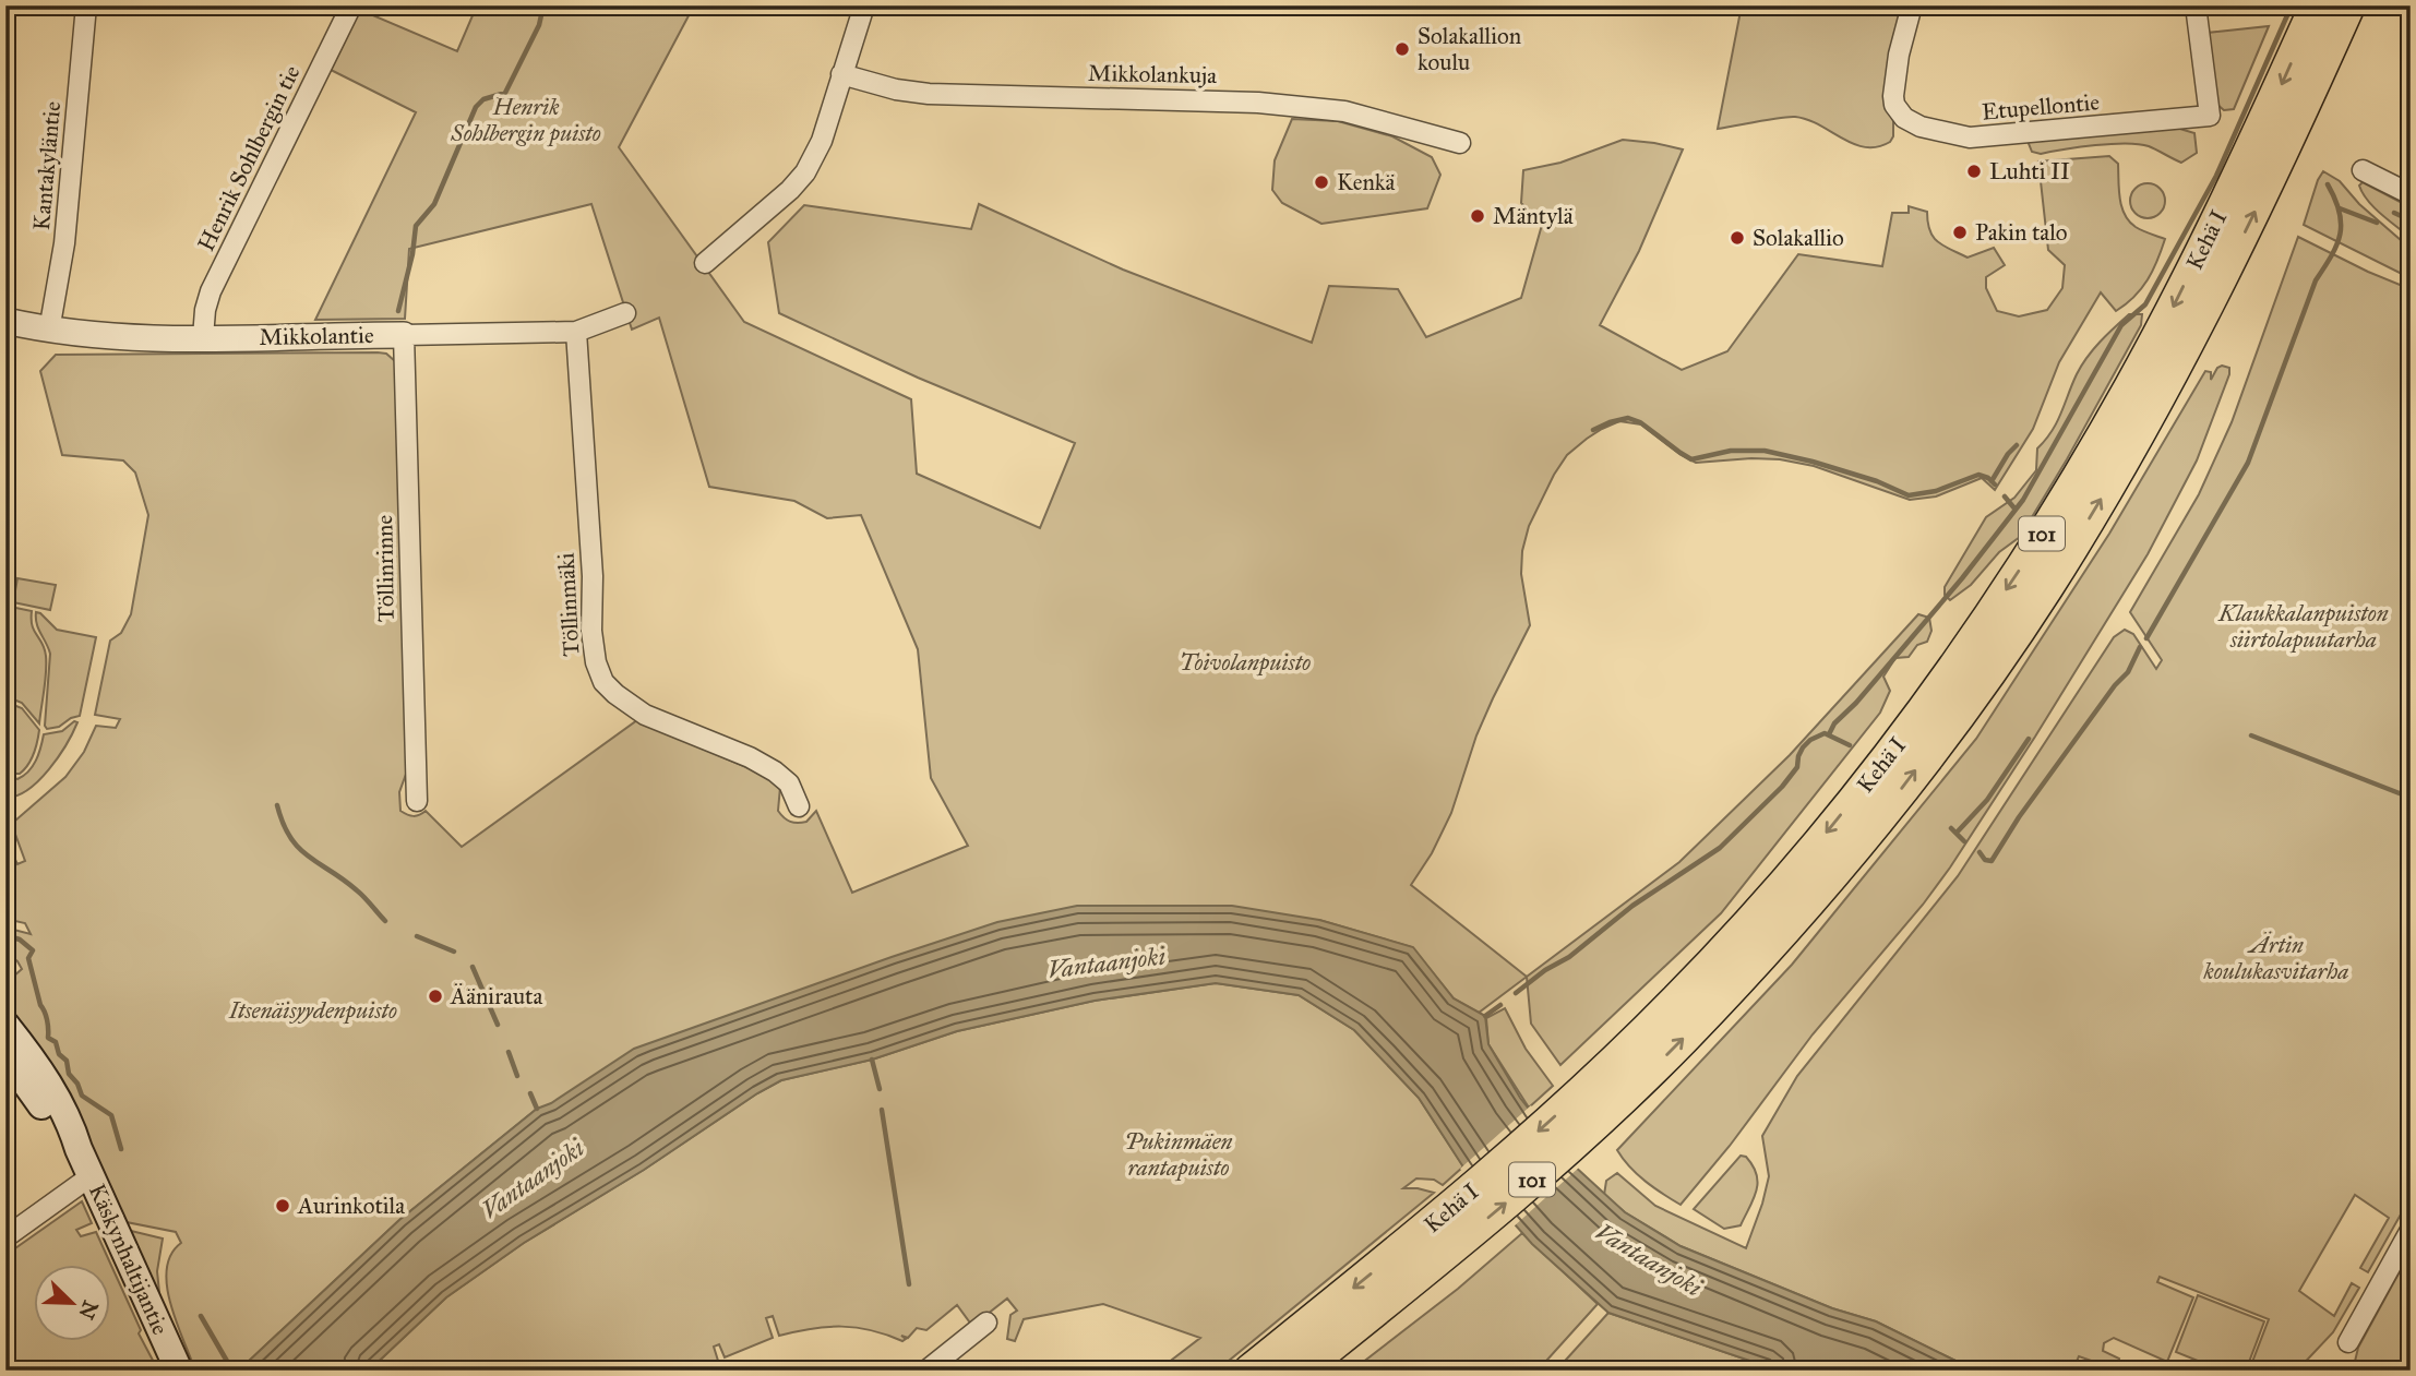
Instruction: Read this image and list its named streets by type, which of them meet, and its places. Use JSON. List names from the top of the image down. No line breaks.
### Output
{"streets":{"highway":["Kehä I","101"],"main road":["Käskynhaltijantie"],"street":["Mikkolankuja","Etupellontie","Henrik Sohlbergin tie","Kantakyläntie","Mikkolantie","Töllinrinne","Töllinmäki"]},"crossings":[["Henrik Sohlbergin tie","Mikkolantie"],["Kantakyläntie","Mikkolantie"],["Mikkolantie","Töllinrinne"],["Mikkolantie","Töllinmäki"]],"water":["Vantaanjoki"],"parks":["Henrik Sohlbergin puisto","Klaukkalanpuiston siirtolapuutarha","Toivolanpuisto","Ärtin koulukasvitarha","Itsenäisyydenpuisto","Pukinmäen rantapuisto"],"places":["Solakallion koulu","Luhti II","Kenkä","Mäntylä","Pakin talo","Solakallio","Äänirauta","Aurinkotila"],"north":"bottom right"}
